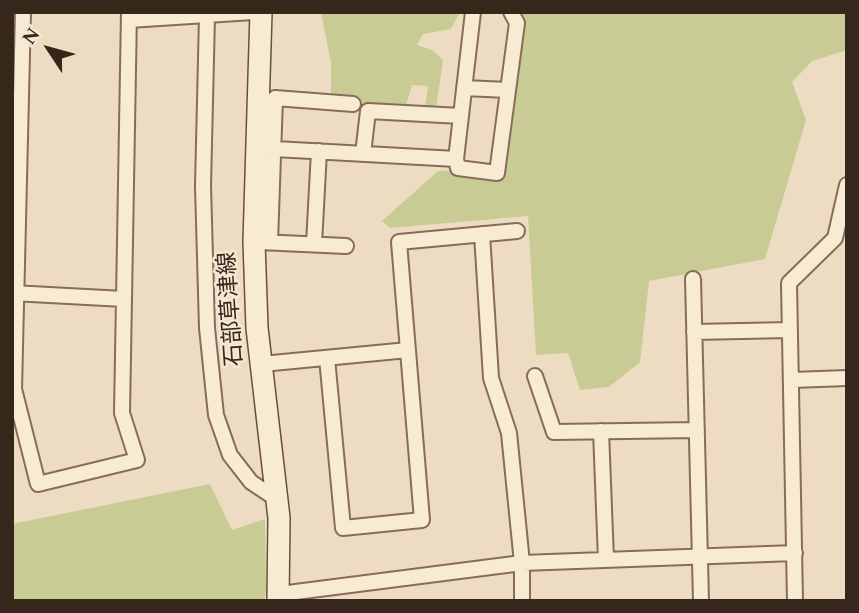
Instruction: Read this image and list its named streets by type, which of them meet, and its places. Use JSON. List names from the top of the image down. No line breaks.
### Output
{"streets":{"main road":["石部草津線"]},"north":"top left"}
